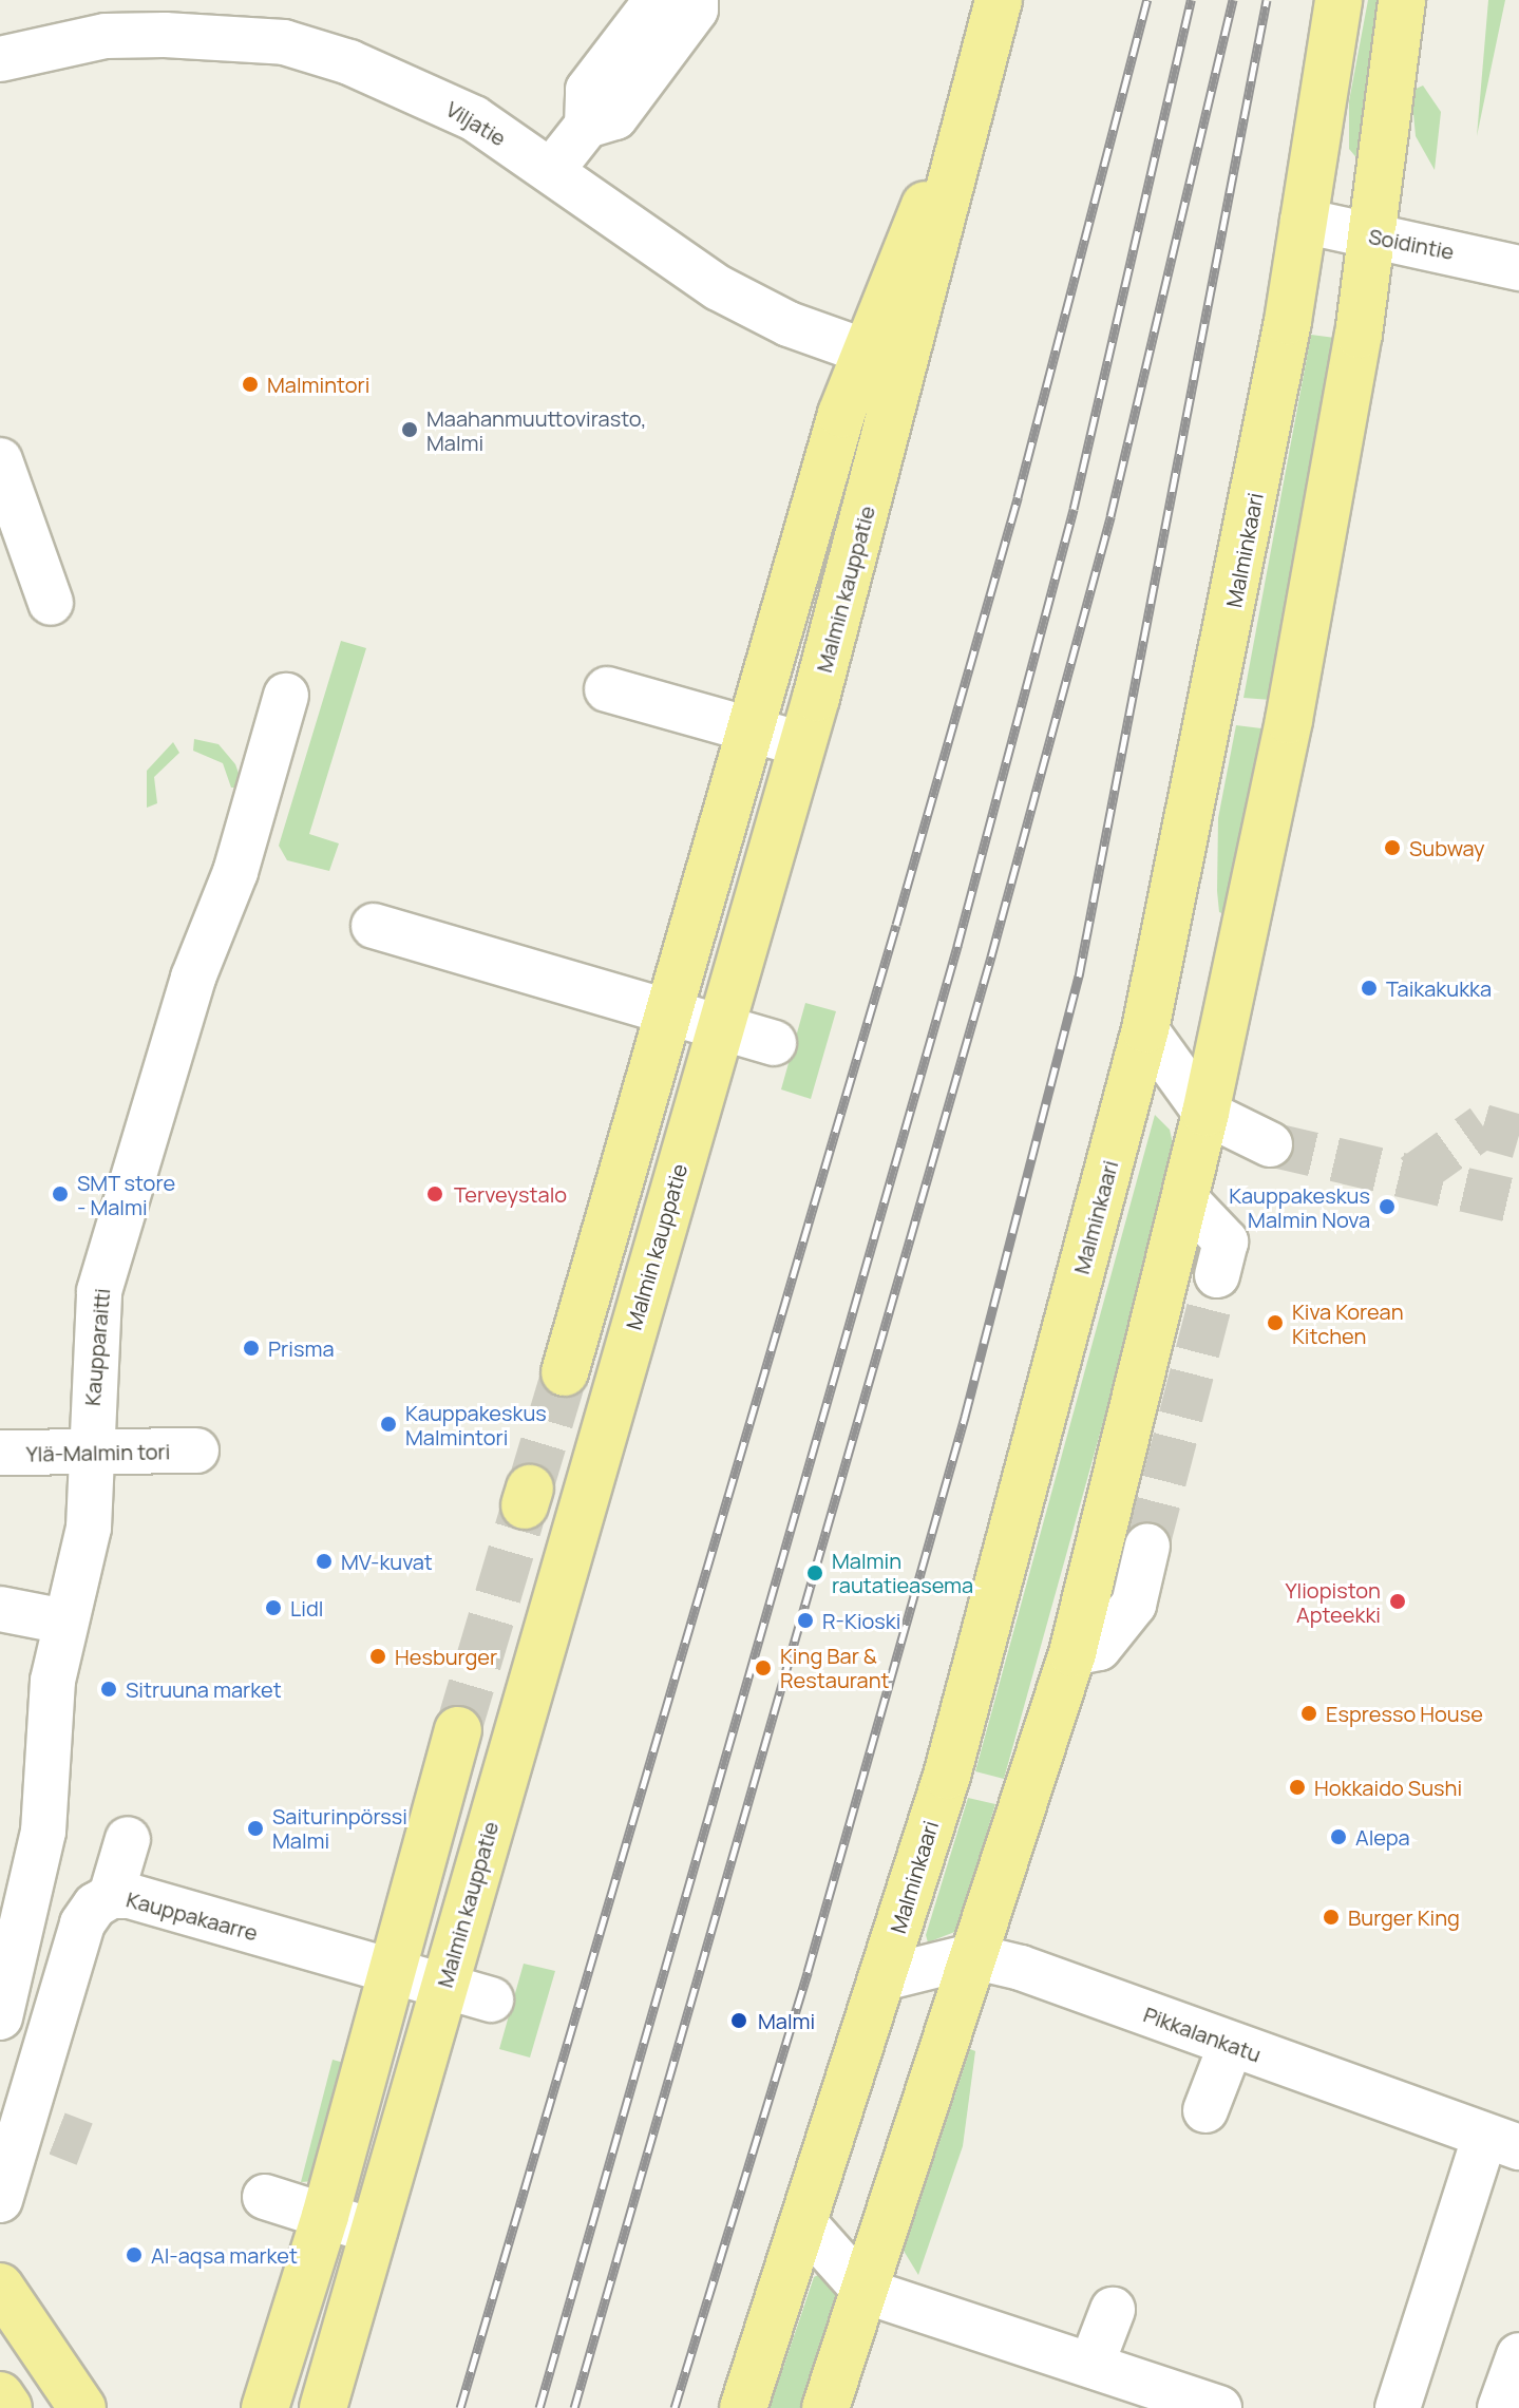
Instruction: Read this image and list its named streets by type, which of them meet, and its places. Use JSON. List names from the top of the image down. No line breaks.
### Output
{"streets":{"main road":["Malminkaari","Malmin kauppatie"],"street":["Viljatie","Soidintie","Kaupparaitti","Ylä-Malmin tori","Kauppakaarre","Pikkalankatu"]},"crossings":[["Viljatie","Malmin kauppatie"],["Soidintie","Malminkaari"],["Malminkaari","Pikkalankatu"],["Malmin kauppatie","Kauppakaarre"],["Kaupparaitti","Ylä-Malmin tori"]],"places":["Malmintori","Maahanmuuttovirasto, Malmi","Subway","Taikakukka","SMT store - Malmi","Terveystalo","Kauppakeskus Malmin Nova","Kiva Korean Kitchen","Prisma","Kauppakeskus Malmintori","MV-kuvat","Malmin rautatieasema","Yliopiston Apteekki","Lidl","R-Kioski","Hesburger","King Bar & Restaurant","Sitruuna market","Espresso House","Hokkaido Sushi","Saiturinpörssi Malmi","Alepa","Burger King","Malmi","Al-aqsa market"]}
